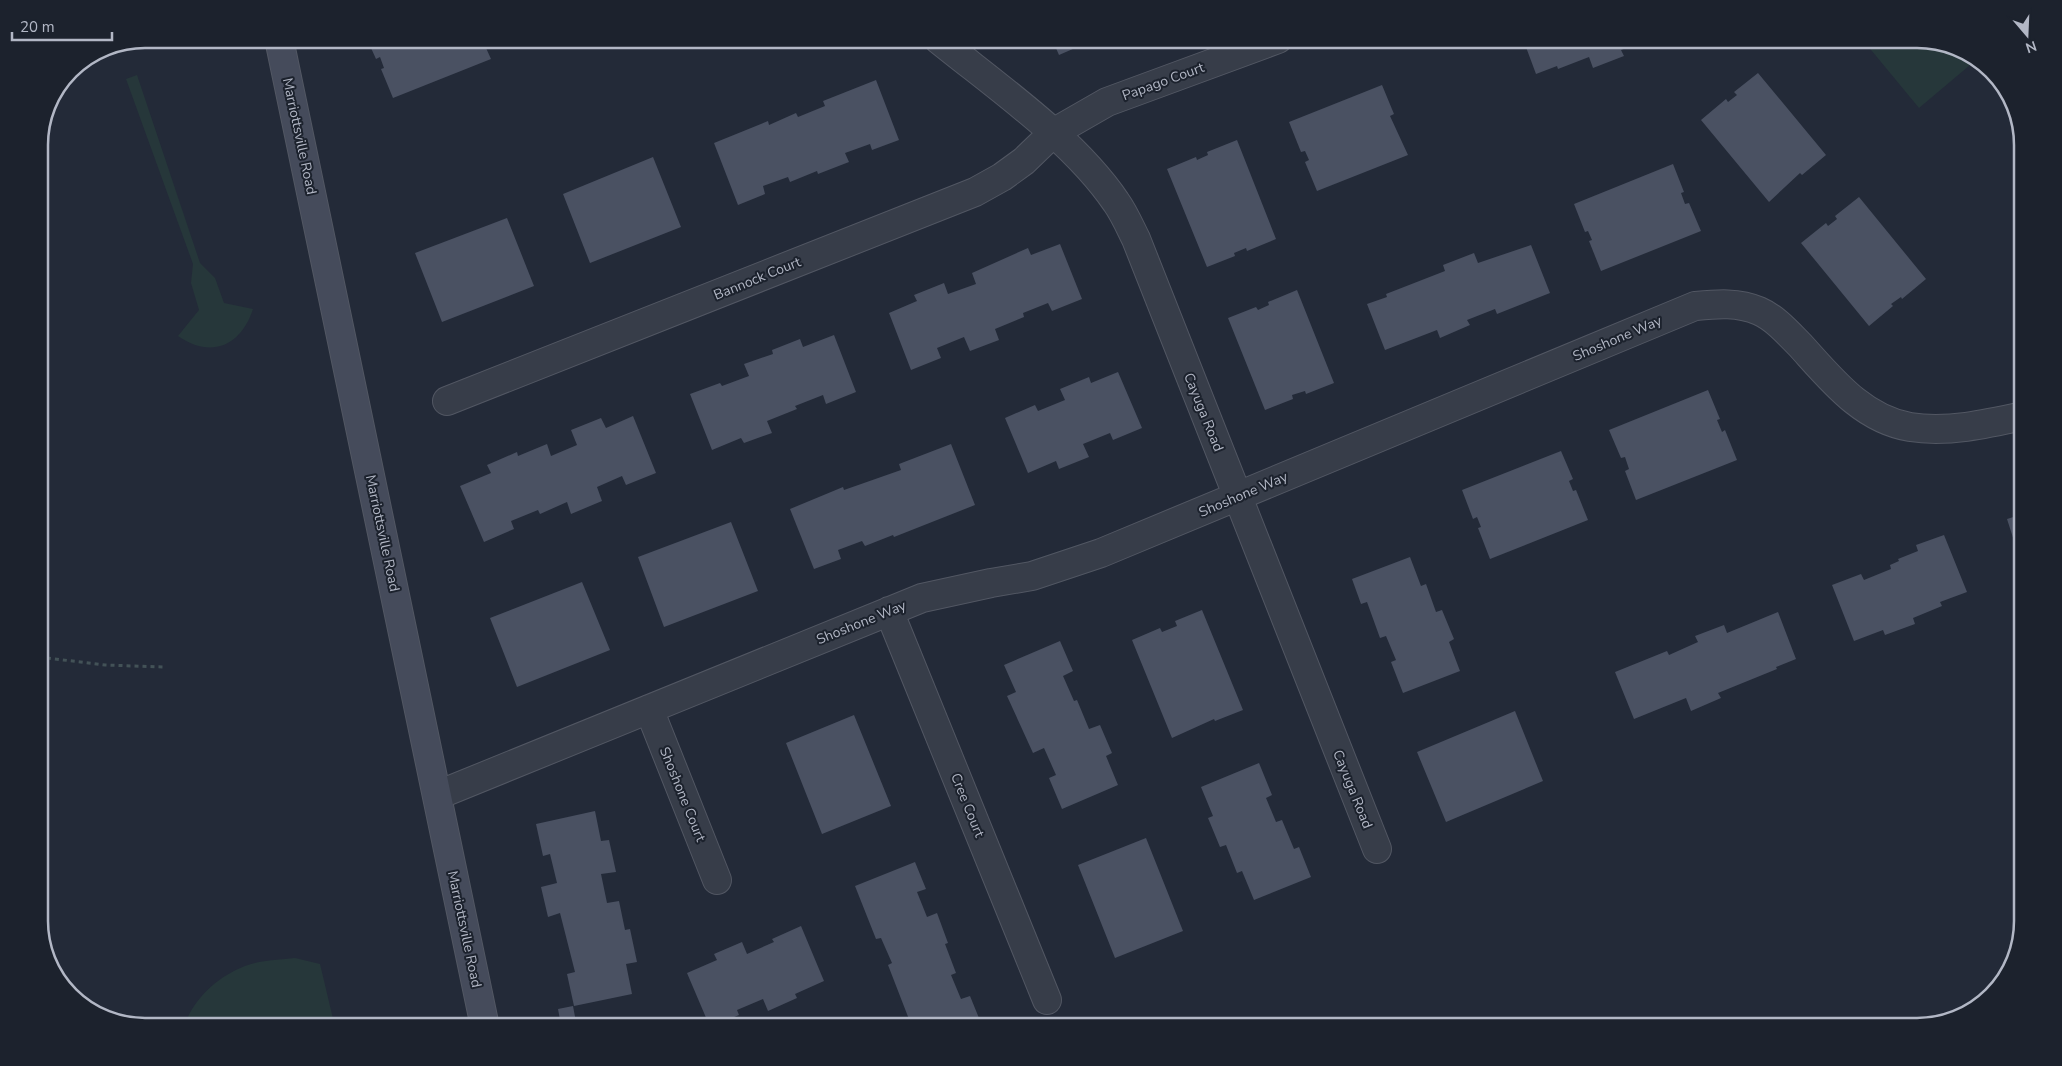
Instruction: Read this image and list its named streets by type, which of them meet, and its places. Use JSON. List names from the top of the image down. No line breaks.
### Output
{"streets":{"main road":["Marriottsville Road"],"street":["Papago Court","Bannock Court","Shoshone Way","Cayuga Road","Shoshone Court","Cree Court"]},"crossings":[["Papago Court","Bannock Court"],["Papago Court","Cayuga Road"],["Marriottsville Road","Shoshone Way"],["Bannock Court","Cayuga Road"],["Shoshone Way","Cayuga Road"],["Shoshone Way","Shoshone Court"],["Shoshone Way","Cree Court"]],"scale_bar":"20 m","north":"bottom"}
